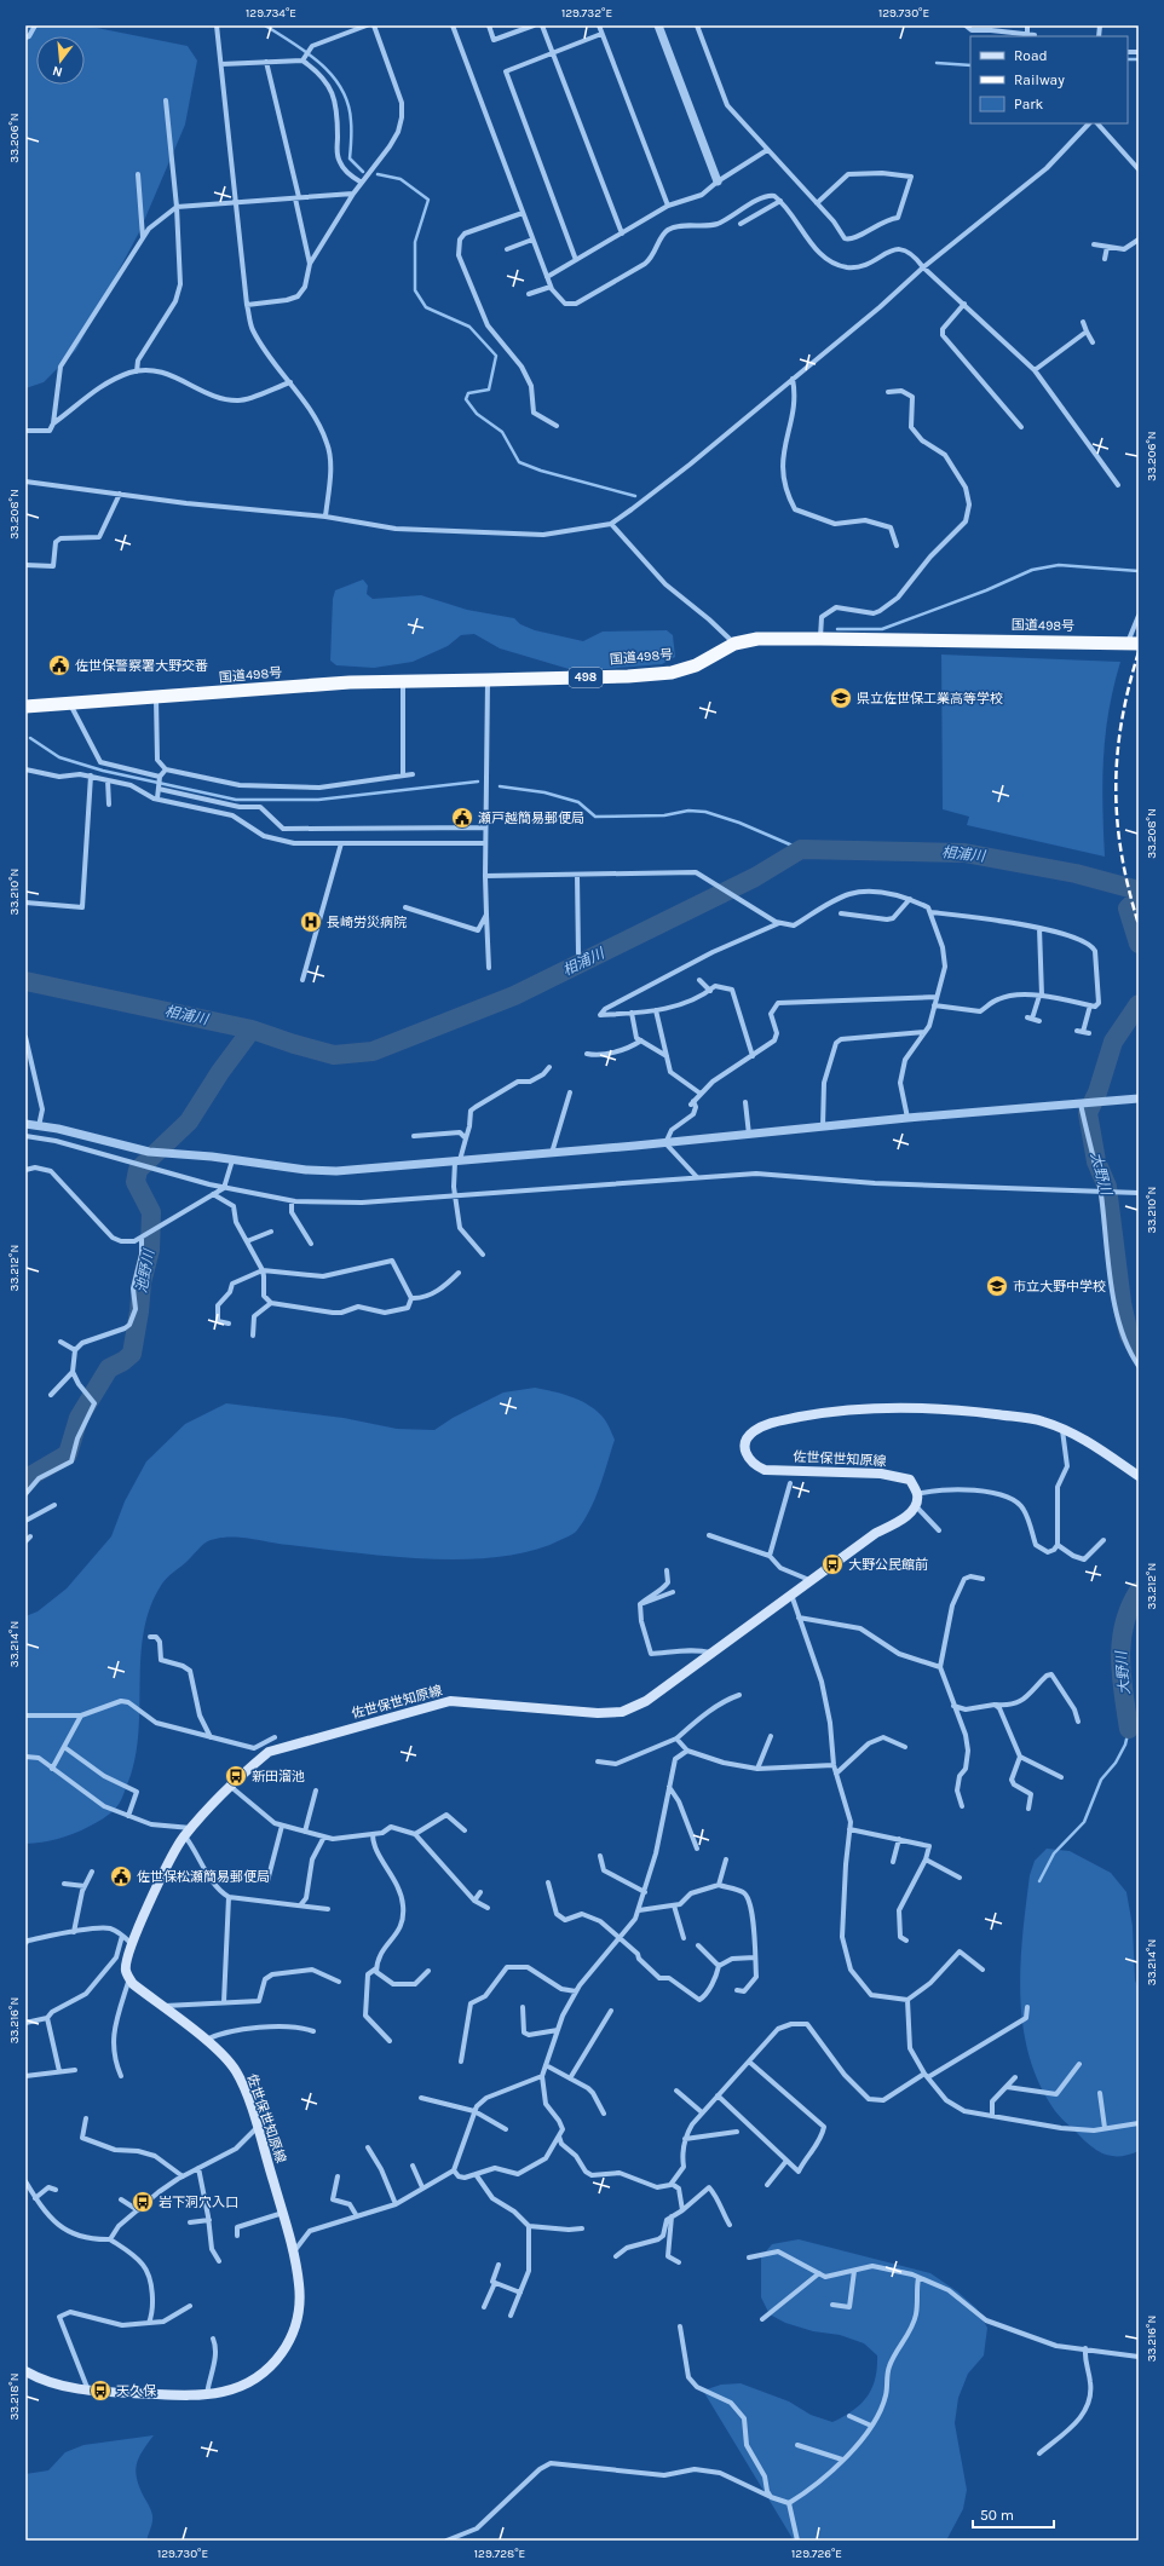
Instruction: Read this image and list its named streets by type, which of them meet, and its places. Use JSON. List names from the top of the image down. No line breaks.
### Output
{"streets":{"highway":["国道498号","498"],"main road":["佐世保世知原線"]},"water":["相浦川","大野川","池野川"],"places":{"public building":["佐世保警察署大野交番","瀬戸越簡易郵便局","佐世保松瀬簡易郵便局"],"school or university":["県立佐世保工業高等学校","市立大野中学校"],"hospital":["長崎労災病院"],"bus stop":["大野公民館前","新田溜池","岩下洞穴入口","天久保"]},"legend":["Road","Railway","Park"],"scale_bar":"50 m","north":"bottom","coordinates":["129.734°E","129.732°E","129.730°E","33.206°N","33.208°N","33.210°N","33.212°N","33.214°N","33.216°N","33.218°N","129.728°E","129.726°E"]}
